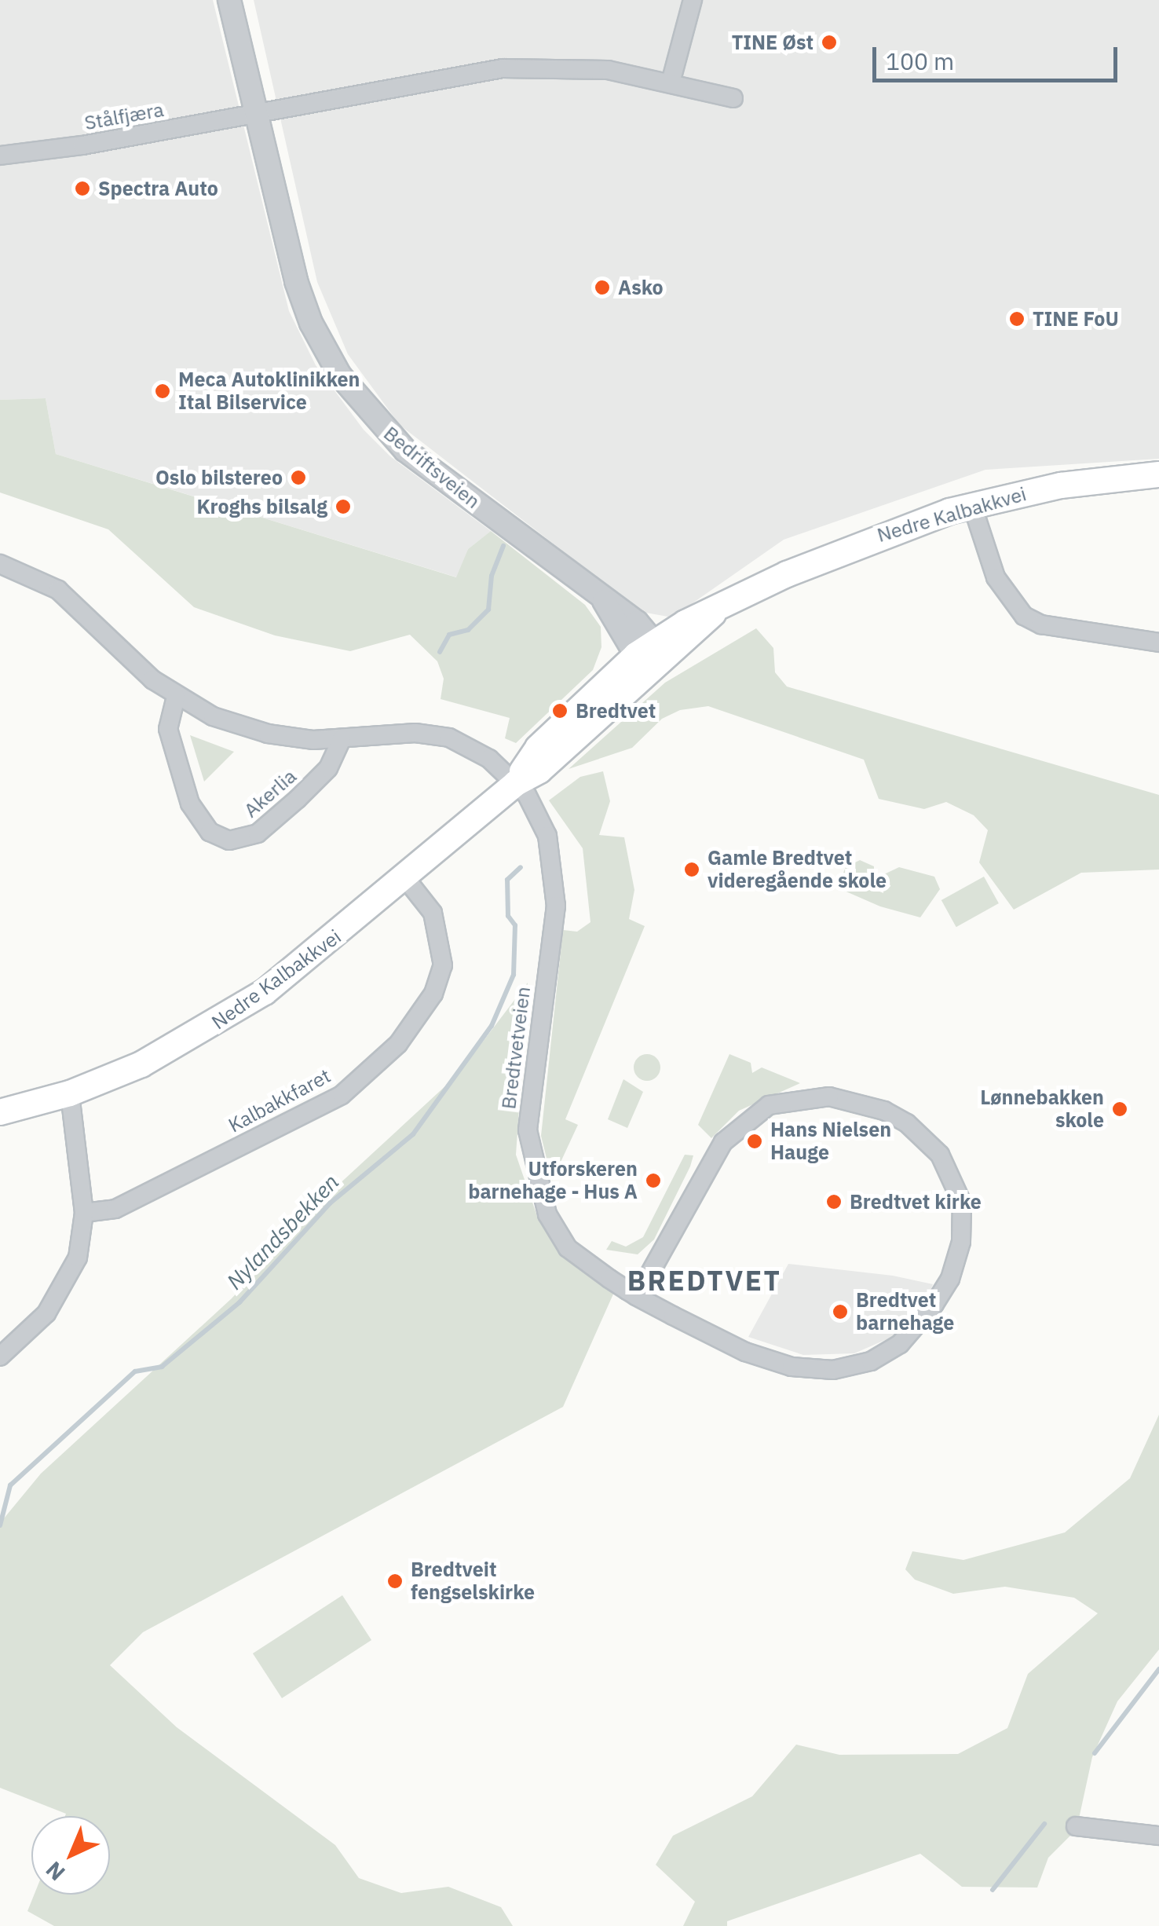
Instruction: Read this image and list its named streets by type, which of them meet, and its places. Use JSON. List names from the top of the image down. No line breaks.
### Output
{"streets":{"main road":["Nedre Kalbakkvei"],"street":["Stålfjæra","Bedriftsveien","Akerlia","Bredtvetveien","Kalbakkfaret"]},"crossings":[["Stålfjæra","Bedriftsveien"],["Bedriftsveien","Nedre Kalbakkvei"],["Nedre Kalbakkvei","Akerlia"],["Nedre Kalbakkvei","Bredtvetveien"],["Nedre Kalbakkvei","Kalbakkfaret"],["Akerlia","Bredtvetveien"]],"districts":["BREDTVET"],"water":["Nylandsbekken"],"places":["TINE Øst","Spectra Auto","Asko","TINE FoU","Meca Autoklinikken Ital Bilservice","Oslo bilstereo","Kroghs bilsalg","Bredtvet","Gamle Bredtvet videregående skole","Lønnebakken skole","Hans Nielsen Hauge","Utforskeren barnehage - Hus A","Bredtvet kirke","Bredtvet barnehage","Bredtveit fengselskirke"],"scale_bar":"100 m","north":"bottom left"}
